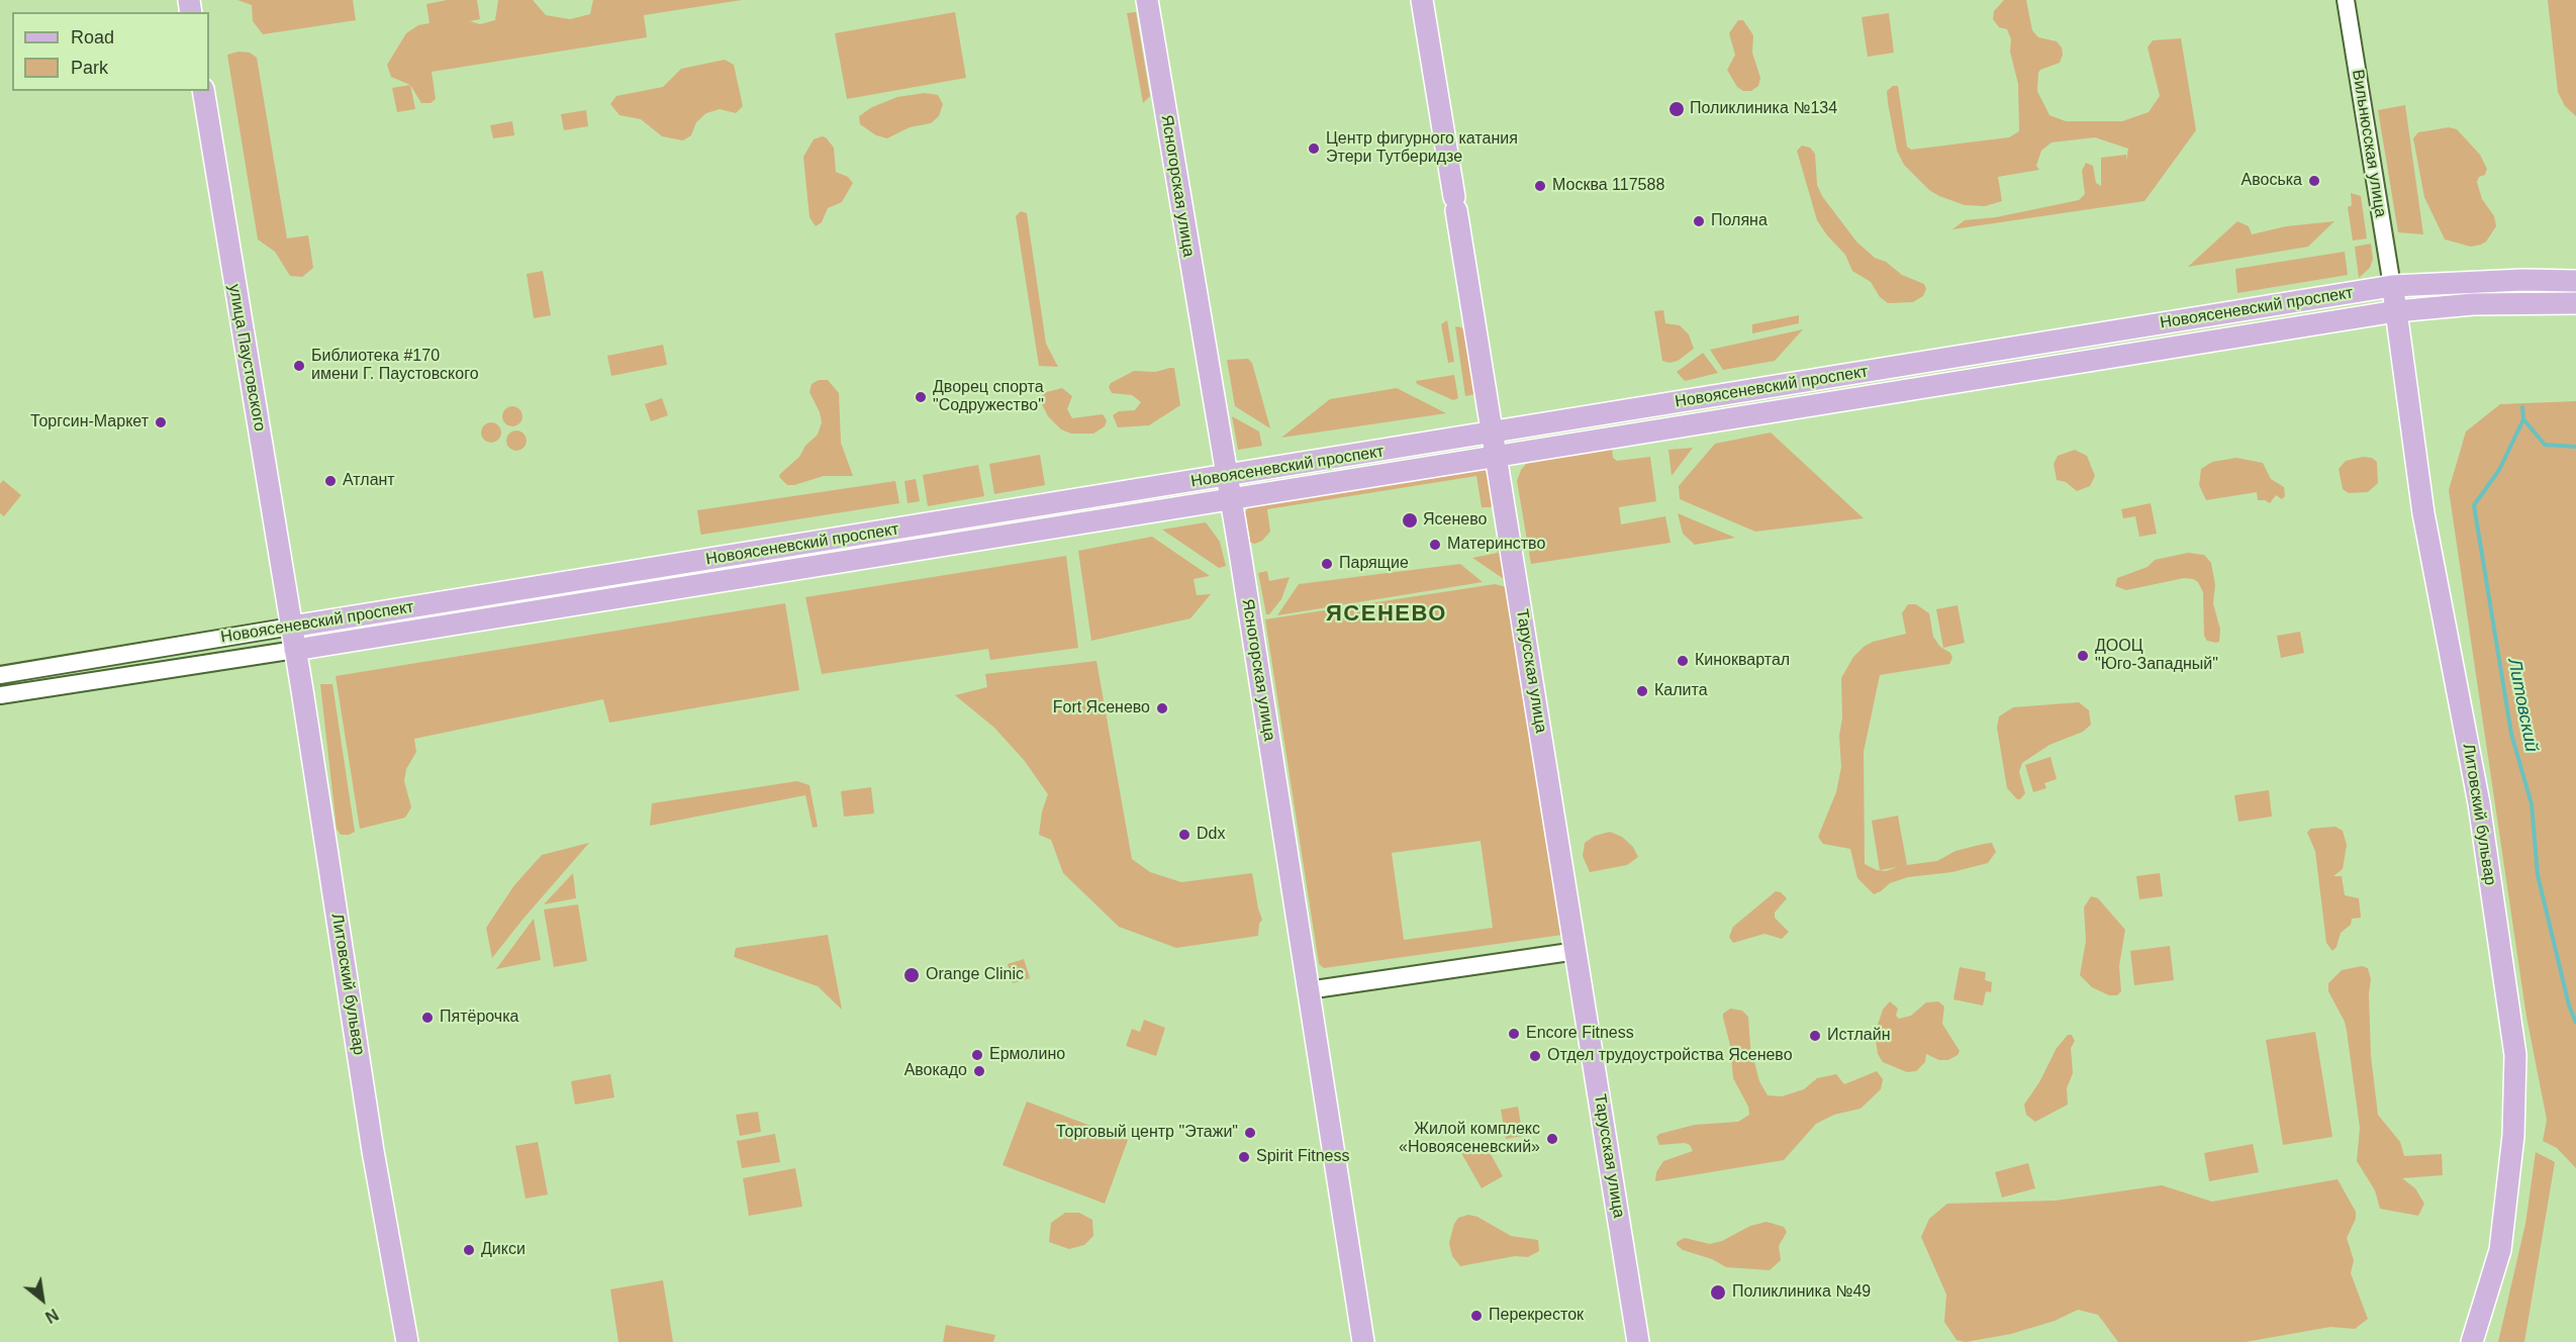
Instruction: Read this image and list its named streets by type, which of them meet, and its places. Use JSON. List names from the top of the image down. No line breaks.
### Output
{"streets":{"main road":["Ясногорская улица","Новоясеневский проспект","улица Паустовского","Тарусская улица","Литовский бульвар"],"street":["Вильнюсская улица"]},"crossings":[["Вильнюсская улица","Новоясеневский проспект"],["Вильнюсская улица","Литовский бульвар"],["Ясногорская улица","Новоясеневский проспект"],["Новоясеневский проспект","улица Паустовского"],["Новоясеневский проспект","Тарусская улица"],["Новоясеневский проспект","Литовский бульвар"],["улица Паустовского","Литовский бульвар"]],"districts":["ЯСЕНЕВО"],"water":["Литовский"],"places":["Поликлиника №134","Центр фигурного катания Этери Тутберидзе","Авоська","Москва 117588","Поляна","Библиотека #170 имени Г. Паустовского","Дворец спорта \"Содружество\"","Торгсин-Маркет","Атлант","Ясенево","Материнство","Парящие","ДООЦ \"Юго-Западный\"","Киноквартал","Калита","Fort Ясенево","Ddx","Orange Clinic","Пятёрочка","Encore Fitness","Истлайн","Ермолино","Отдел трудоустройства Ясенево","Авокадо","Торговый центр \"Этажи\"","Жилой комплекс «Новоясеневский»","Spirit Fitness","Дикси","Поликлиника №49","Перекресток"],"legend":["Road","Park"],"north":"bottom right"}
